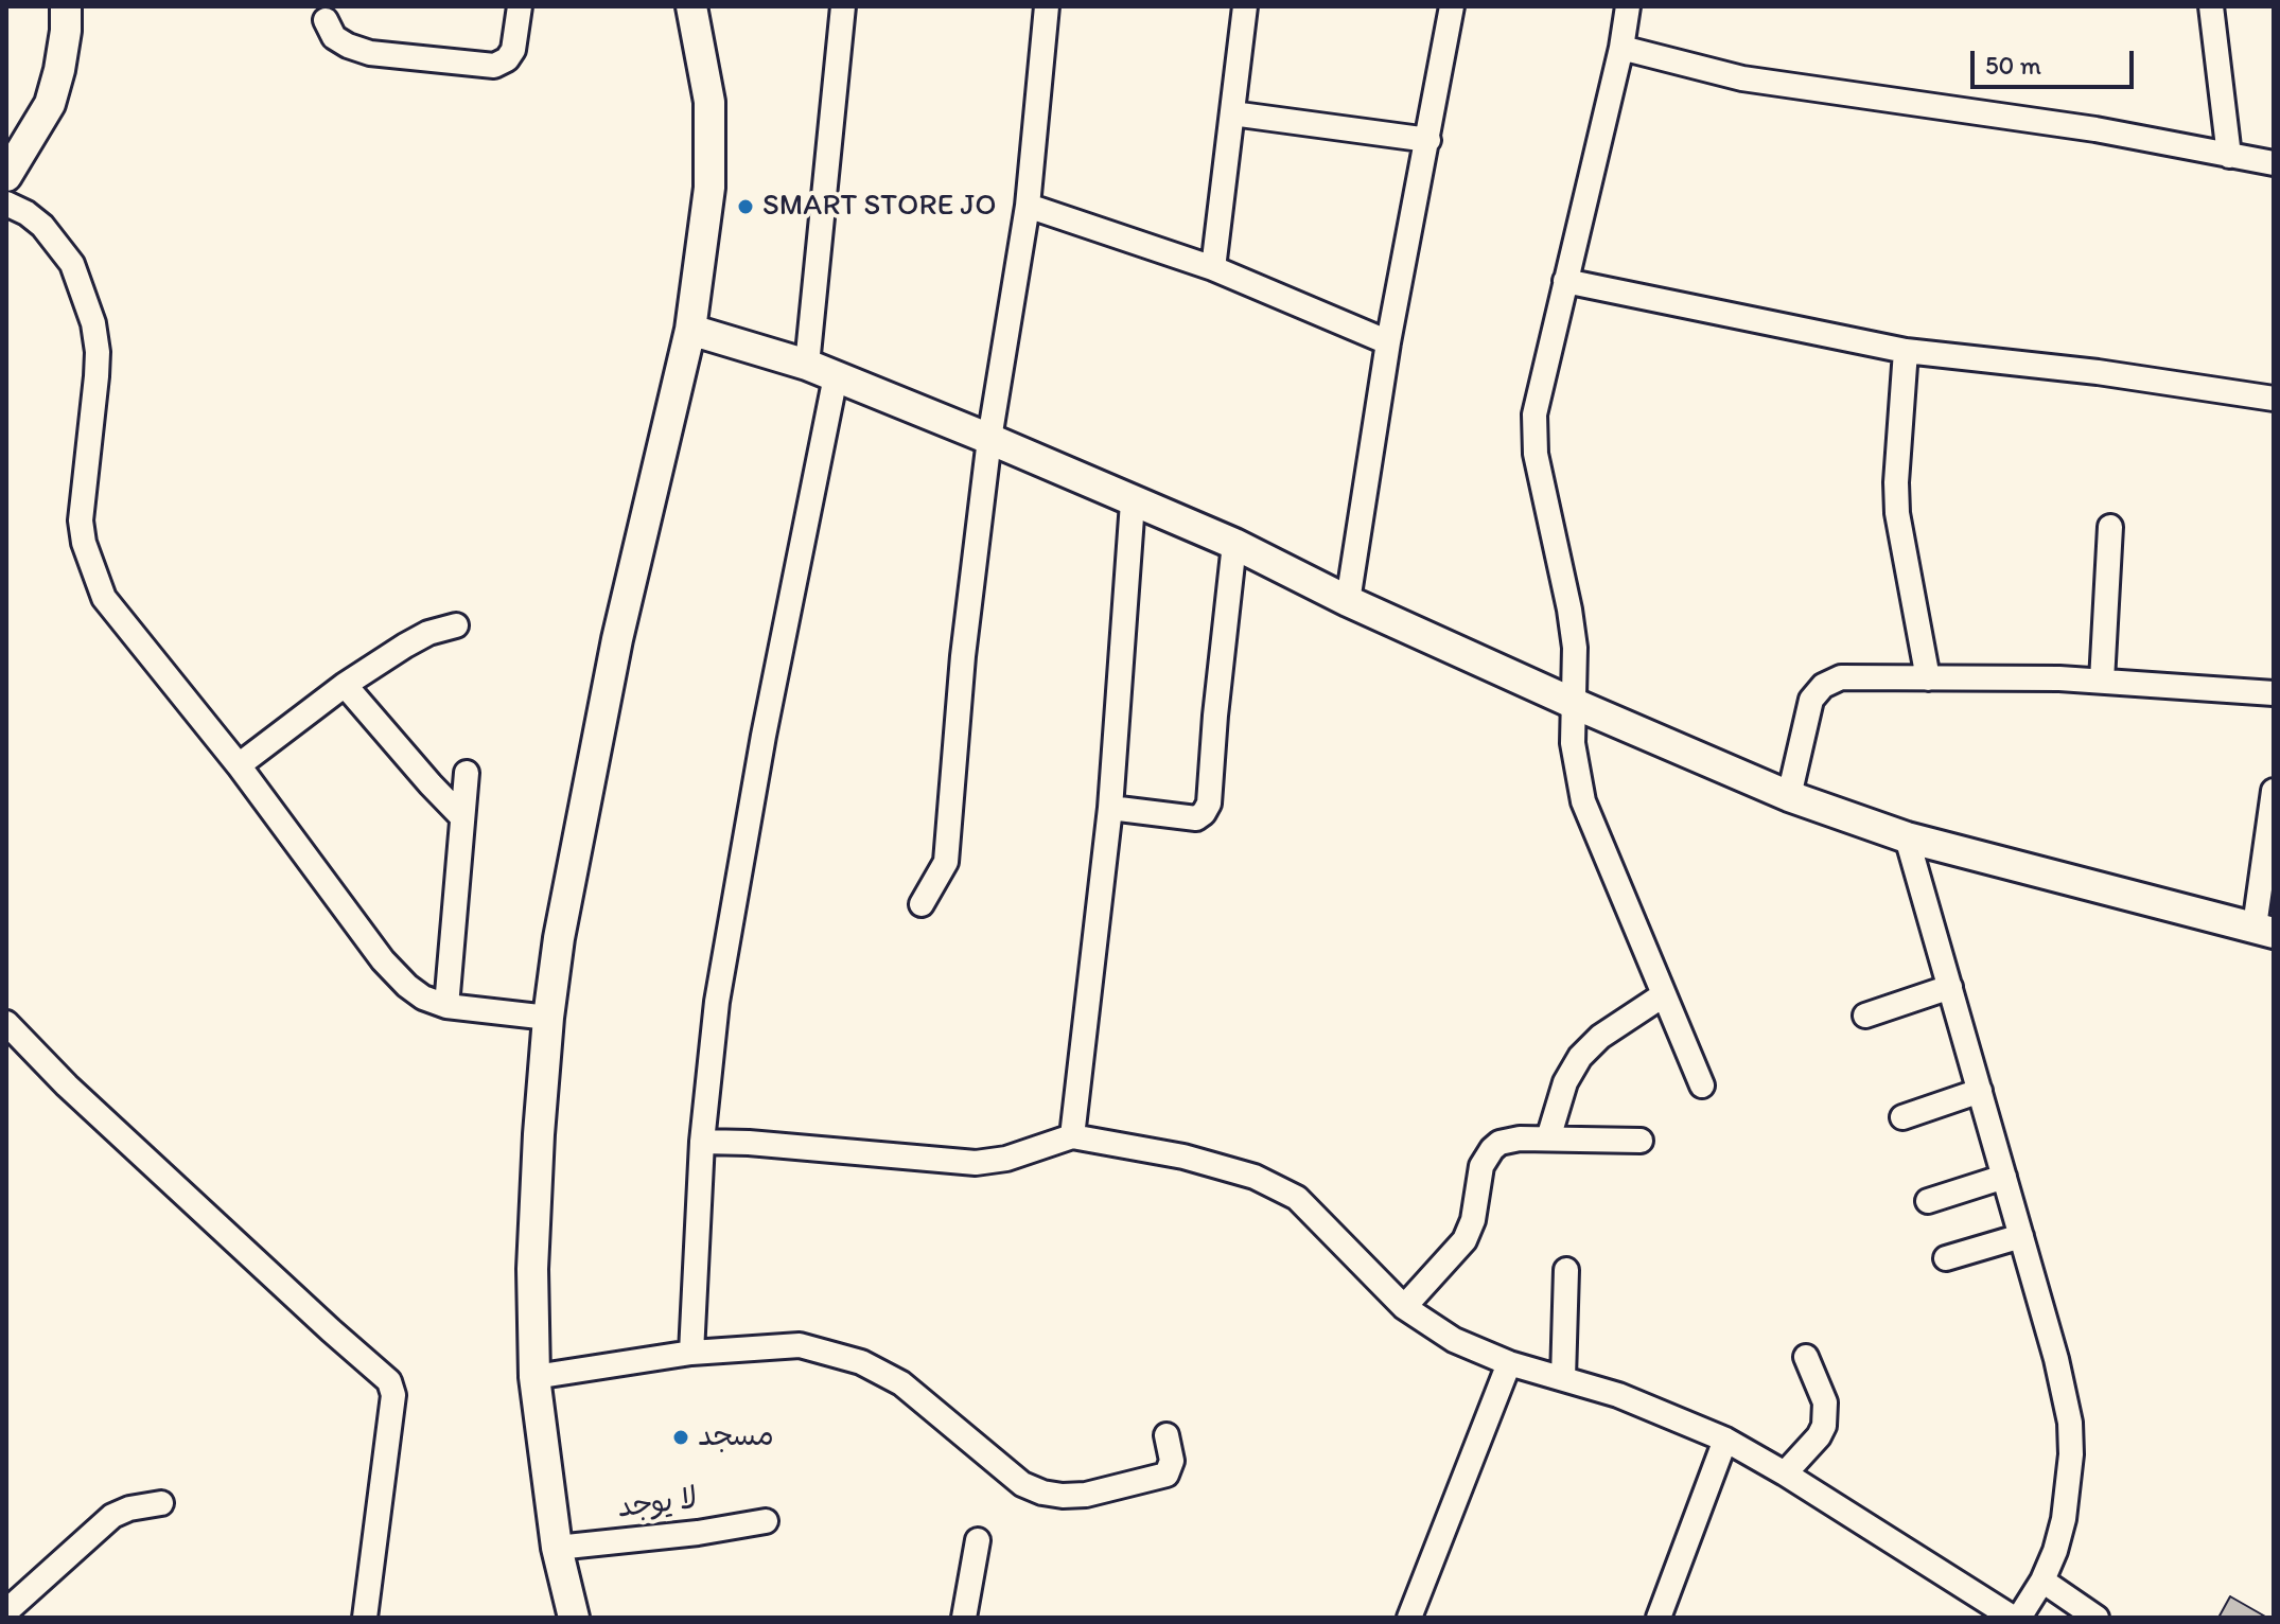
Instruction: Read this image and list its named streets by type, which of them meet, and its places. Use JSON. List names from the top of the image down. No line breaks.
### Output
{"streets":{"street":["لا يوجد"]},"places":["SMART STORE JO","مسجد"],"scale_bar":"50 m"}
